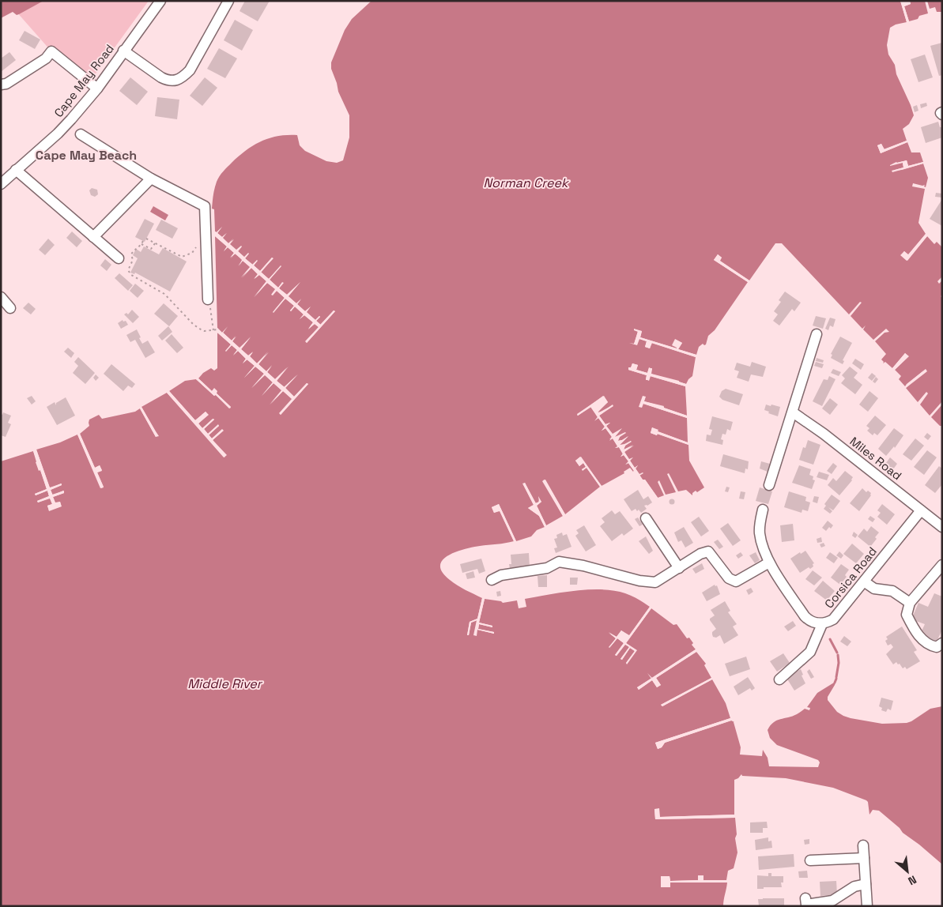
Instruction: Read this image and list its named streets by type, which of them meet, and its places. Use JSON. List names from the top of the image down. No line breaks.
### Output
{"streets":{"street":["Cape May Road","Miles Road","Corsica Road"]},"crossings":[["Miles Road","Corsica Road"]],"districts":["Cape May Beach"],"water":["Norman Creek","Middle River"],"north":"bottom right"}
